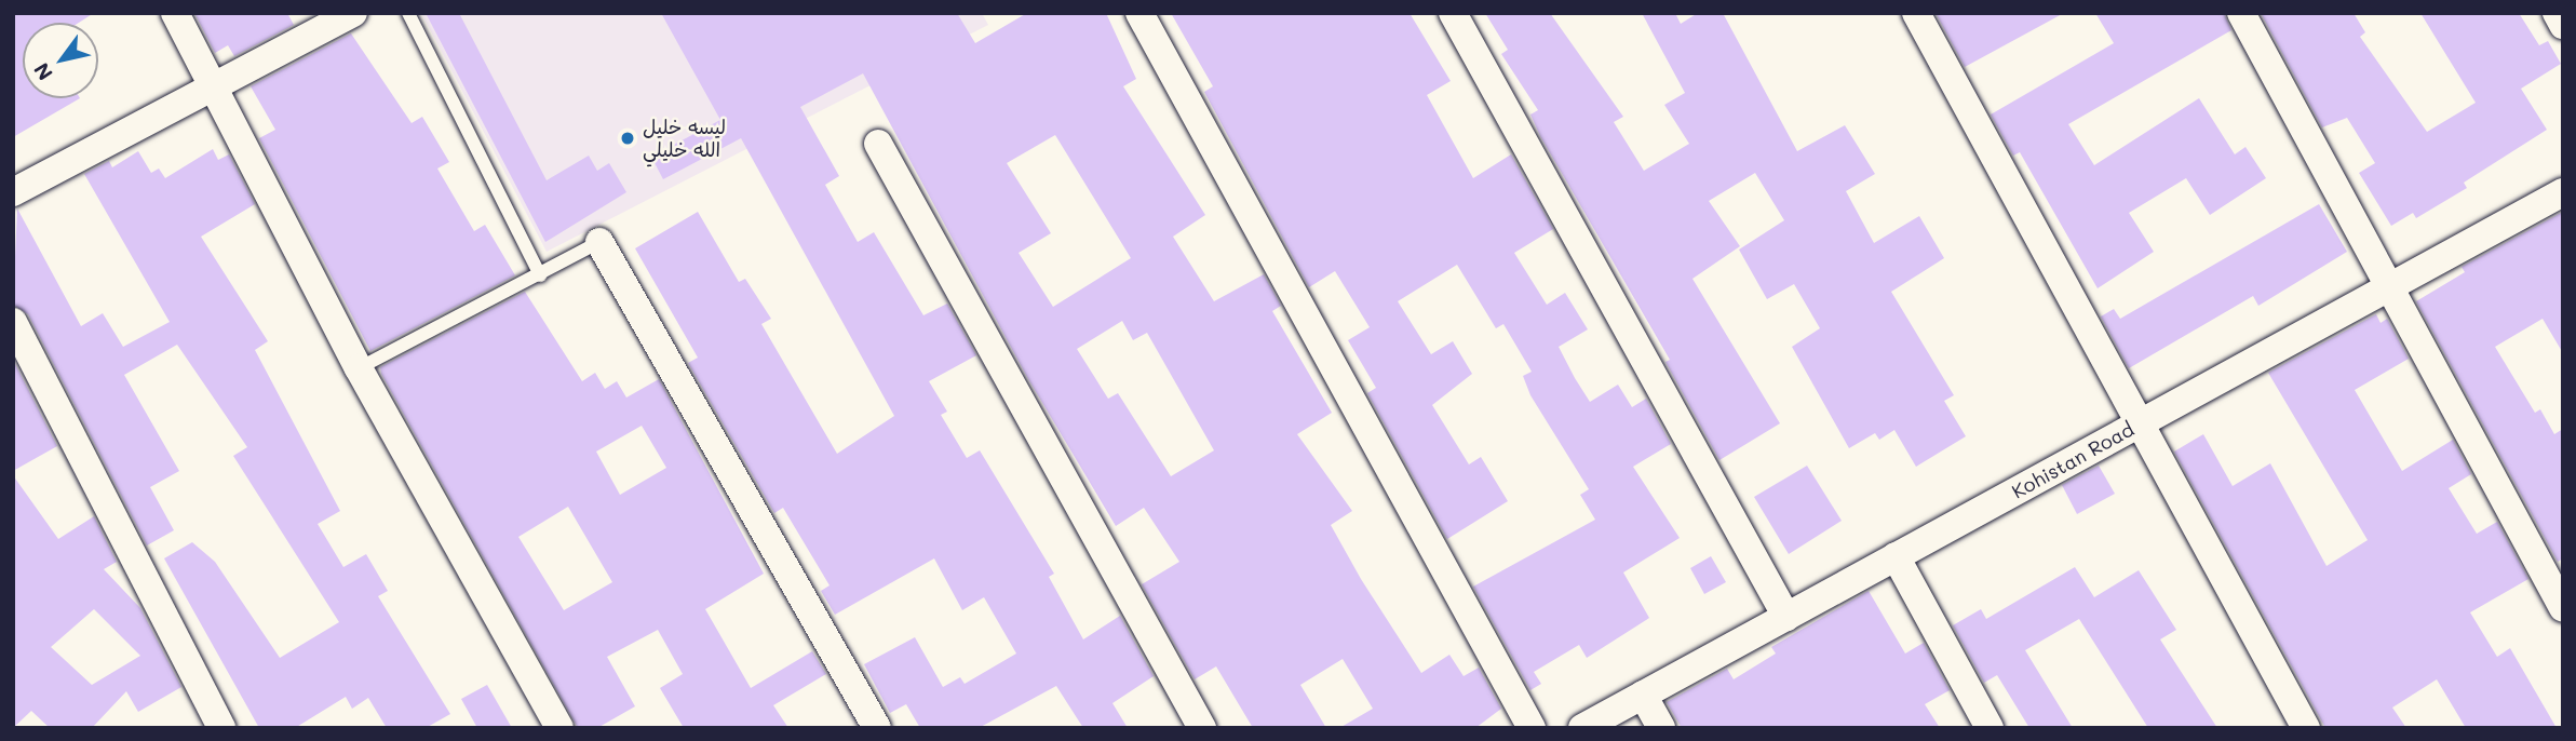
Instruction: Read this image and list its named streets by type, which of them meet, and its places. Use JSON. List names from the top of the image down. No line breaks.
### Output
{"streets":{"street":["Kohistan Road"]},"places":["ليسه خليل الله خليلي"],"north":"bottom left"}
